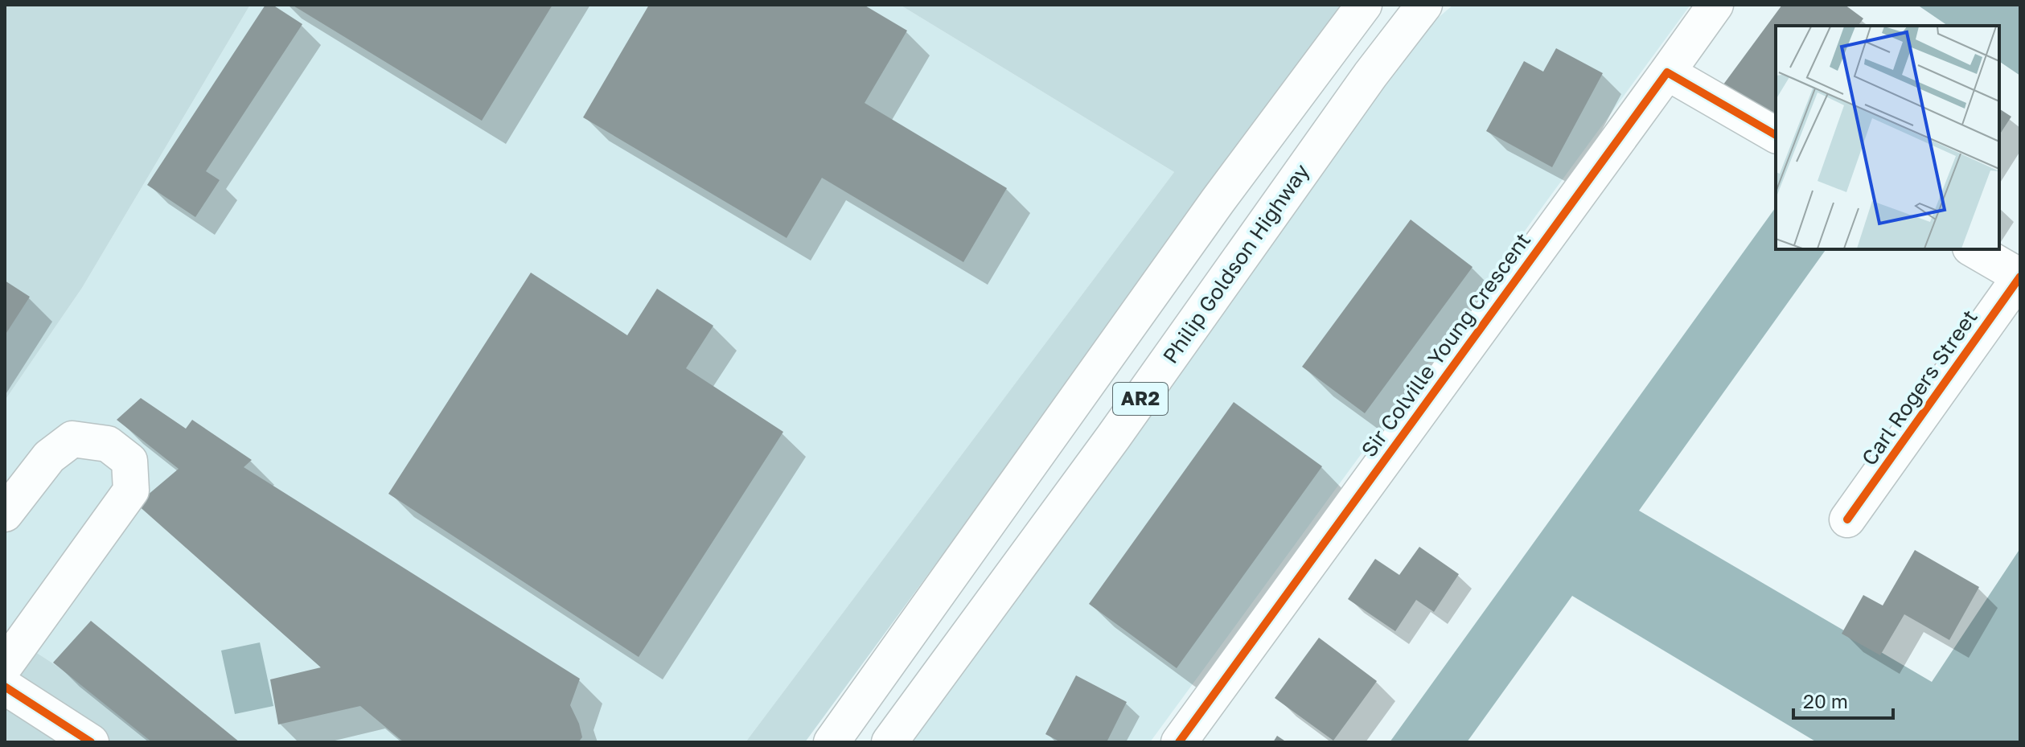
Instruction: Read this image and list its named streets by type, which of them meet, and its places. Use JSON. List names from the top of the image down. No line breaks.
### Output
{"streets":{"main road":["Philip Goldson Highway","Sir Colville Young Crescent","Carl Rogers Street","AR2"]},"scale_bar":"20 m"}
